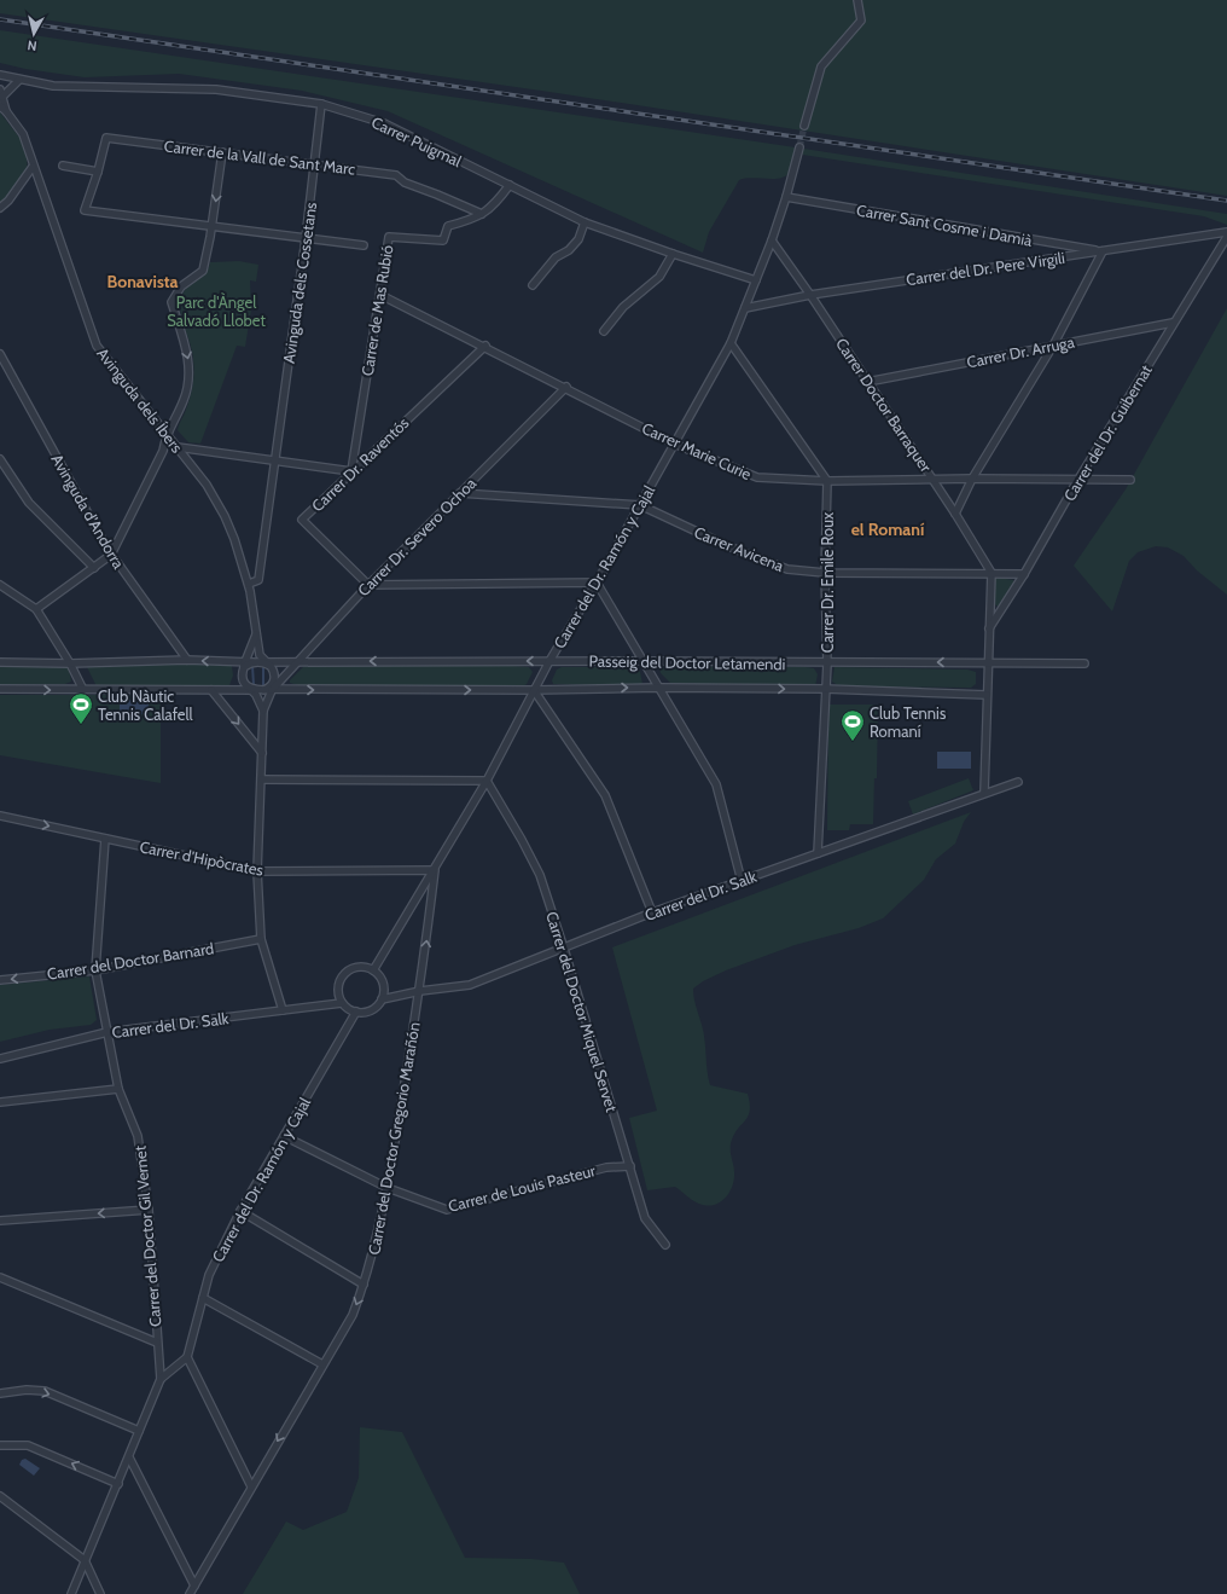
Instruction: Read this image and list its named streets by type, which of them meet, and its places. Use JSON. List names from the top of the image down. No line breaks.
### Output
{"streets":{"street":["Carrer Puigmal","Carrer de la Vall de Sant Marc","Carrer Sant Cosme i Damià","Carrer del Dr. Pere Virgili","Avinguda dels Cossetans","Carrer de Mas Rubió","Carrer Dr. Arruga","Avinguda dels Íbers","Carrer Doctor Barraquer","Carrer del Dr. Guibernat","Carrer Marie Curie","Carrer Dr. Raventós","Avinguda d'Andorra","Carrer Dr. Severo Ochoa","Carrer Avicena","Carrer del Dr. Ramón y Cajal","Carrer Dr. Emile Roux","Passeig del Doctor Letamendi","Carrer d'Hipòcrates","Carrer del Dr. Salk","Carrer del Doctor Barnard","Carrer del Doctor Miquel Servet","Carrer del Doctor Gregorio Marañón","Carrer de Louis Pasteur","Carrer del Doctor Gil Vernet"]},"crossings":[["Carrer Puigmal","Avinguda dels Cossetans"],["Carrer Puigmal","Carrer de Mas Rubió"],["Carrer Puigmal","Carrer del Dr. Ramón y Cajal"],["Carrer de la Vall de Sant Marc","Avinguda dels Cossetans"],["Carrer de la Vall de Sant Marc","Carrer de Mas Rubió"],["Carrer Sant Cosme i Damià","Carrer del Dr. Pere Virgili"],["Carrer Sant Cosme i Damià","Carrer del Dr. Ramón y Cajal"],["Carrer del Dr. Pere Virgili","Carrer Doctor Barraquer"],["Carrer del Dr. Pere Virgili","Carrer del Dr. Ramón y Cajal"],["Avinguda dels Cossetans","Avinguda dels Íbers"],["Carrer de Mas Rubió","Carrer Marie Curie"],["Carrer de Mas Rubió","Carrer Dr. Raventós"],["Carrer Dr. Arruga","Carrer Doctor Barraquer"],["Carrer Dr. Arruga","Carrer del Dr. Guibernat"],["Avinguda dels Íbers","Passeig del Doctor Letamendi"],["Carrer Doctor Barraquer","Carrer Marie Curie"],["Carrer Doctor Barraquer","Carrer Avicena"],["Carrer Doctor Barraquer","Carrer del Dr. Ramón y Cajal"],["Carrer del Dr. Guibernat","Carrer Marie Curie"],["Carrer del Dr. Guibernat","Carrer Avicena"],["Carrer Marie Curie","Carrer Dr. Raventós"],["Carrer Marie Curie","Carrer Dr. Severo Ochoa"],["Carrer Marie Curie","Carrer del Dr. Ramón y Cajal"],["Carrer Marie Curie","Carrer Dr. Emile Roux"],["Carrer Dr. Raventós","Carrer Dr. Severo Ochoa"],["Carrer Dr. Severo Ochoa","Carrer Avicena"],["Carrer Dr. Severo Ochoa","Passeig del Doctor Letamendi"],["Carrer Avicena","Carrer del Dr. Ramón y Cajal"],["Carrer Avicena","Carrer Dr. Emile Roux"],["Carrer del Dr. Ramón y Cajal","Passeig del Doctor Letamendi"],["Carrer del Dr. Ramón y Cajal","Carrer d'Hipòcrates"],["Carrer del Dr. Ramón y Cajal","Carrer del Dr. Salk"],["Carrer del Dr. Ramón y Cajal","Carrer del Doctor Miquel Servet"],["Carrer del Dr. Ramón y Cajal","Carrer del Doctor Gregorio Marañón"],["Carrer del Dr. Ramón y Cajal","Carrer de Louis Pasteur"],["Carrer Dr. Emile Roux","Passeig del Doctor Letamendi"],["Carrer Dr. Emile Roux","Carrer del Dr. Salk"],["Carrer d'Hipòcrates","Carrer del Doctor Gregorio Marañón"],["Carrer d'Hipòcrates","Carrer del Doctor Gil Vernet"],["Carrer del Dr. Salk","Carrer del Doctor Miquel Servet"],["Carrer del Dr. Salk","Carrer del Doctor Gregorio Marañón"],["Carrer del Dr. Salk","Carrer del Doctor Gil Vernet"],["Carrer del Doctor Barnard","Carrer del Doctor Gil Vernet"],["Carrer del Doctor Miquel Servet","Carrer de Louis Pasteur"],["Carrer del Doctor Gregorio Marañón","Carrer de Louis Pasteur"]],"one_way":["Carrer del Doctor Barnard"],"districts":["Bonavista","el Romaní"],"parks":["Parc d'Àngel Salvadó Llobet"],"places":{"sports":["Club Nàutic Tennis Calafell","Club Tennis Romaní"]},"north":"bottom"}
